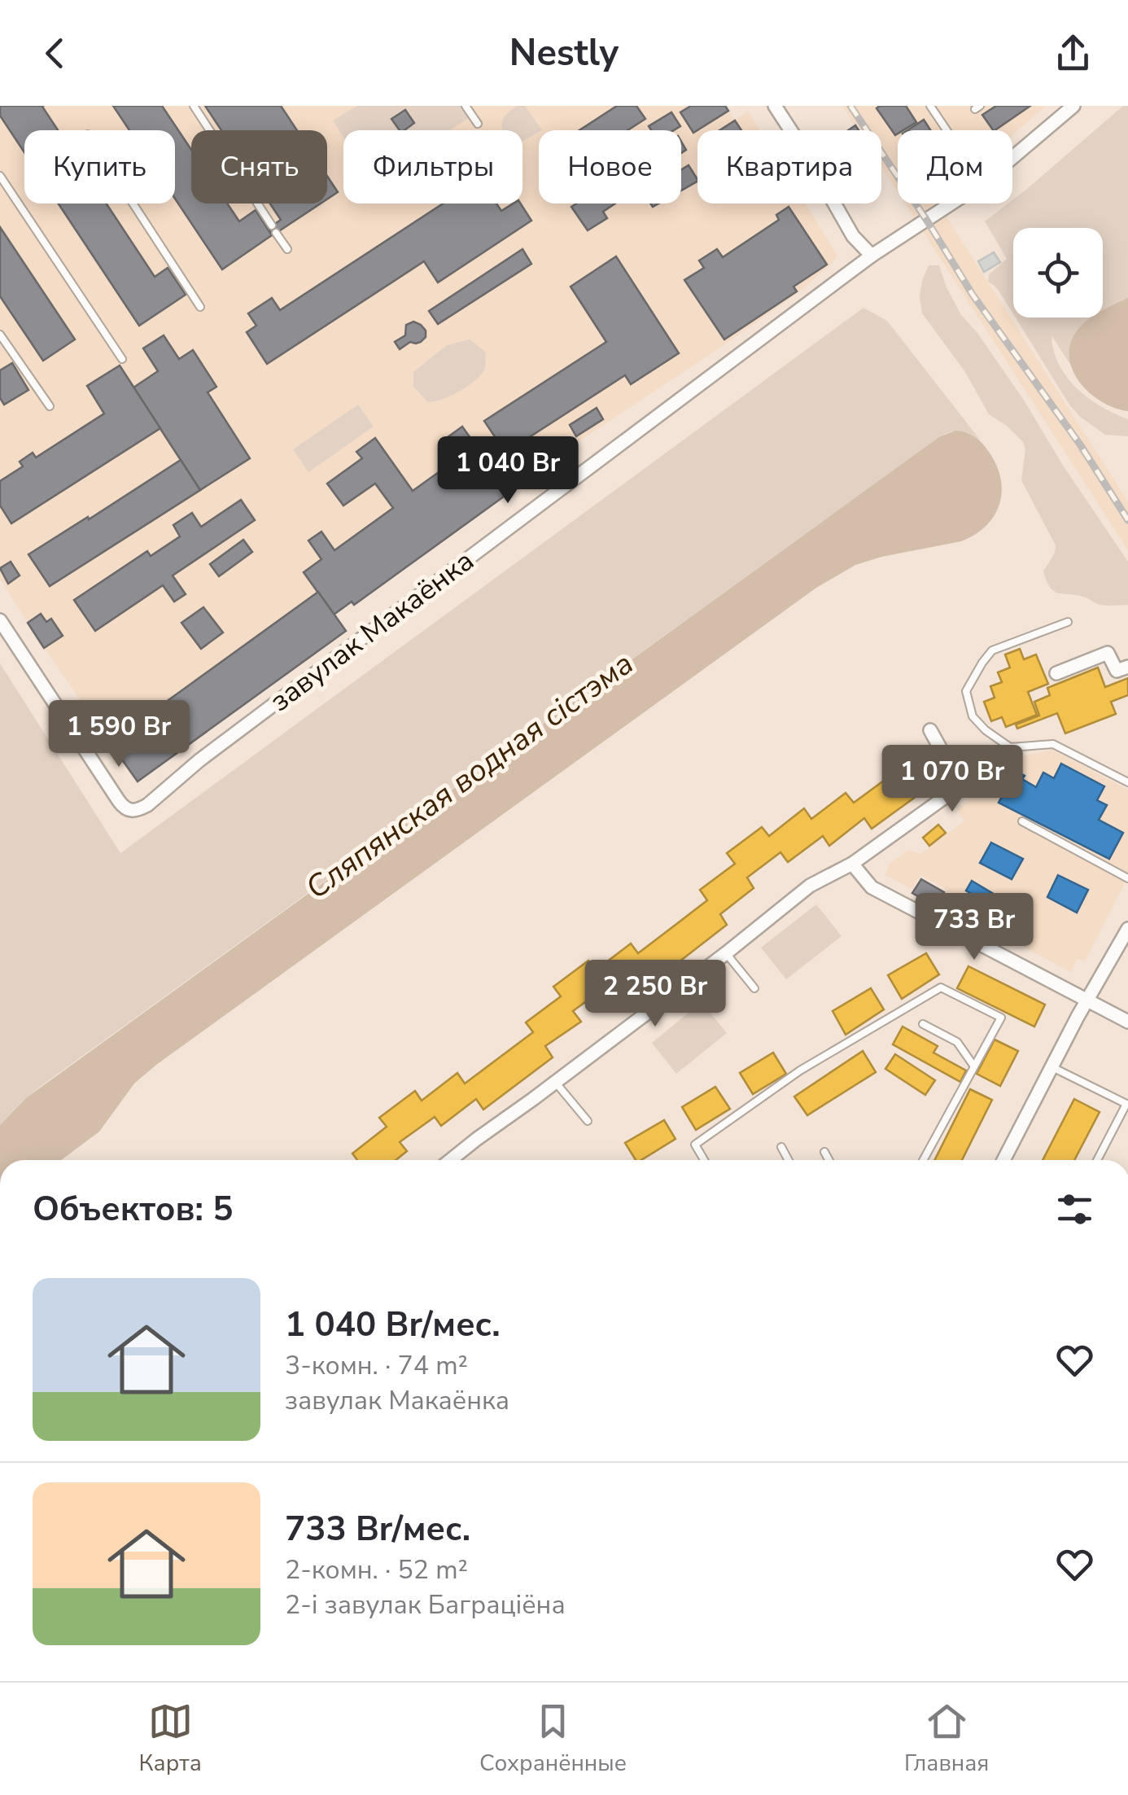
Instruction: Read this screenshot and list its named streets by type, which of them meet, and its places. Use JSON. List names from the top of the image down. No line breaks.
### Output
{"streets":{"street":["завулак Макаёнка"]},"water":["Сляпянская водная сістэма"],"page":{"header":"Nestly","chip":["Купить","Снять","Фильтры","Новое","Квартира","Дом"],"price":["1 040 Br","1 590 Br","1 070 Br","733 Br","2 250 Br"],"heading":"Объектов: 5","list":[{"name":"1 040 Br/мес.","note":"3-комн. · 74 m² · завулак Макаёнка"},{"name":"733 Br/мес.","note":"2-комн. · 52 m² · 2-і завулак Баграціёна"}],"tabs":["Карта","Сохранённые","Главная"]}}
